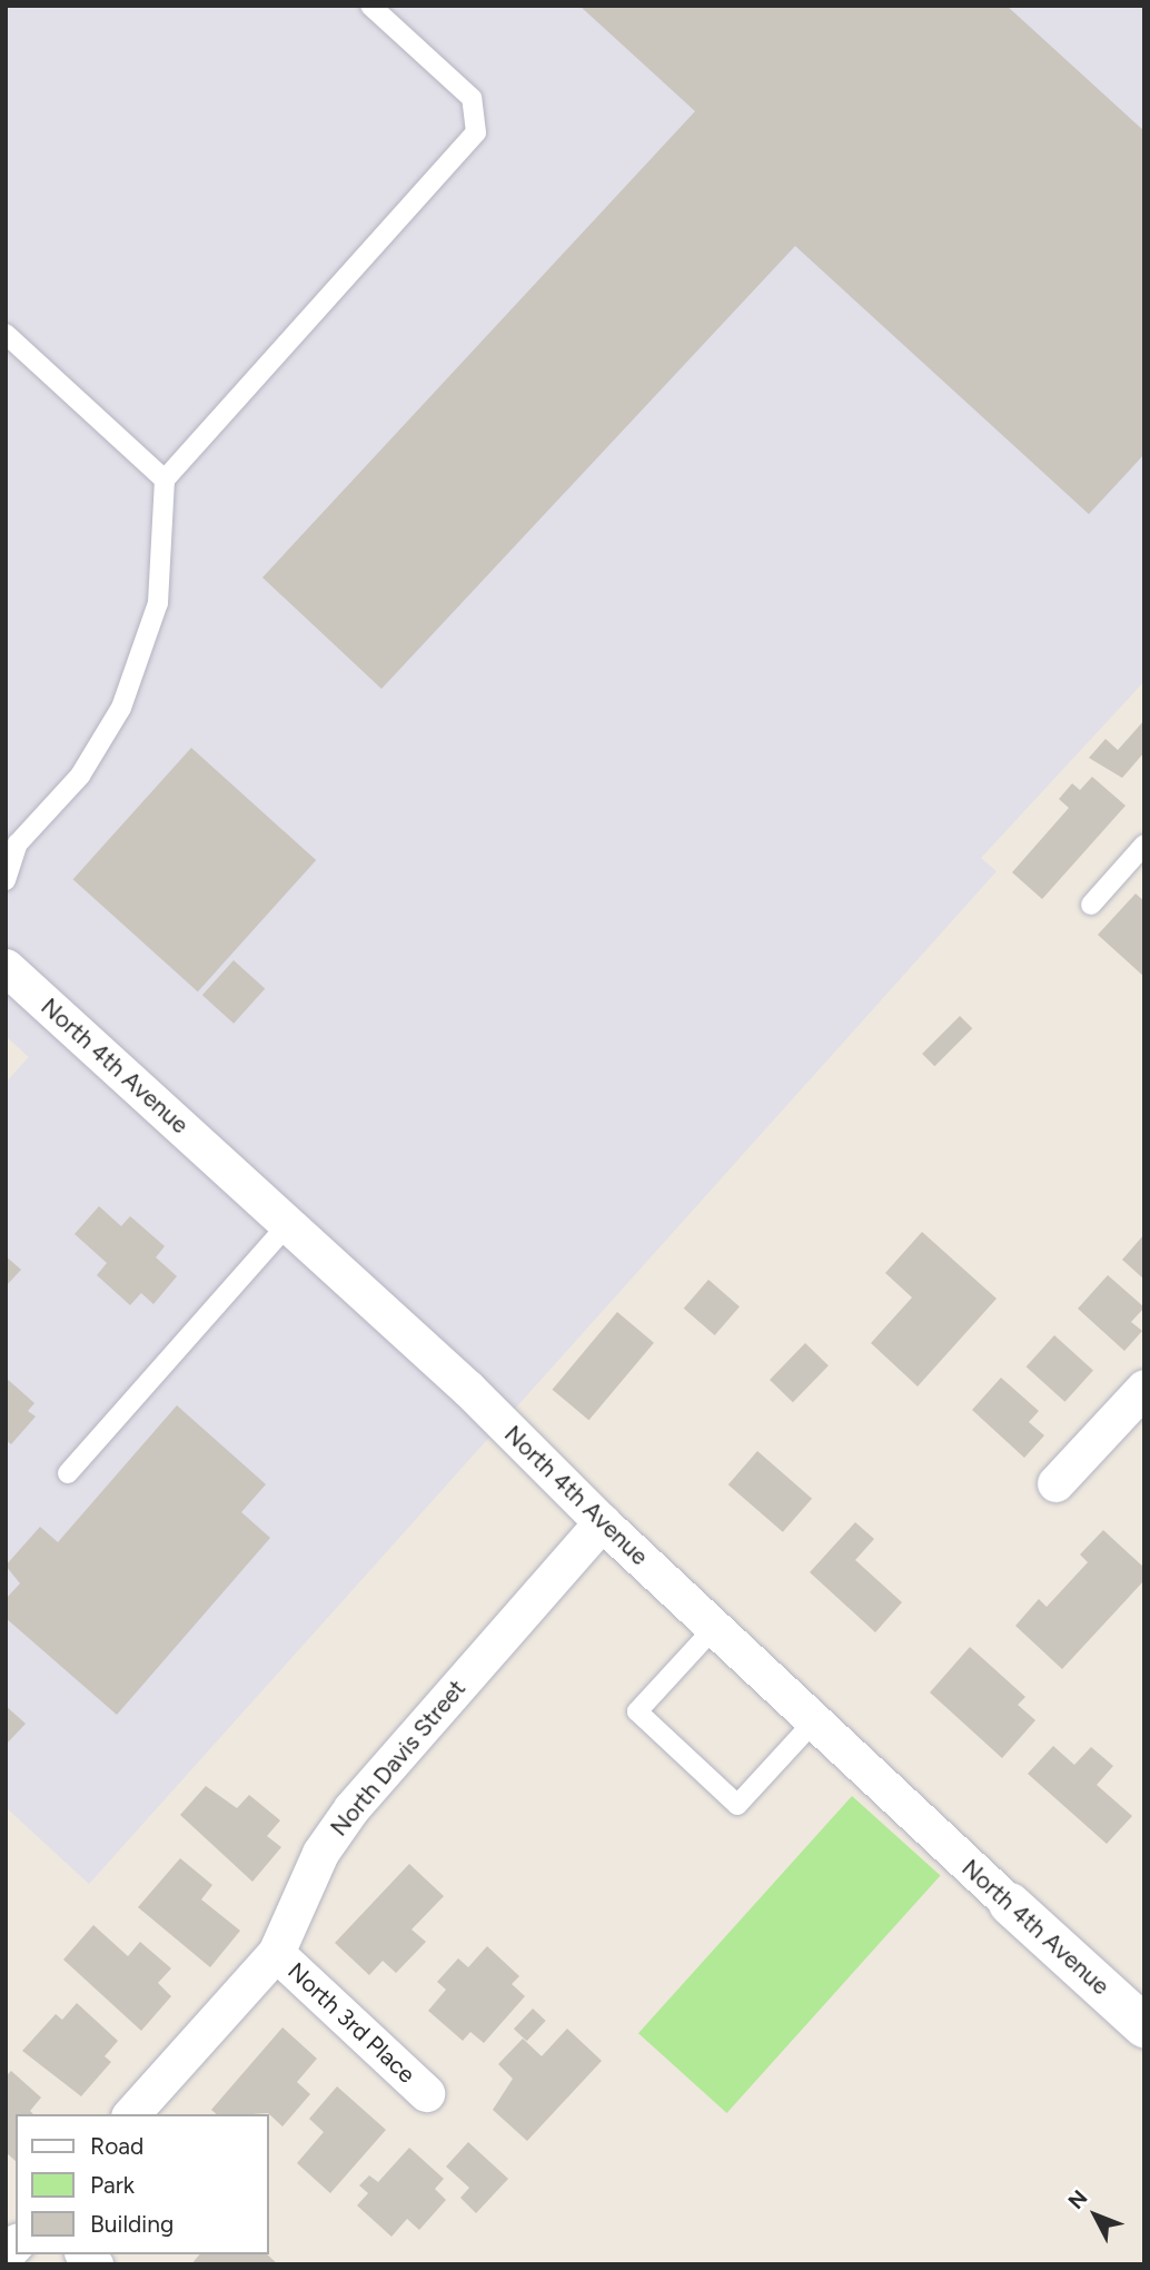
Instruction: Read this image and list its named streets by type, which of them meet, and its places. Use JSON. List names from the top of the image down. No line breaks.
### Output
{"streets":{"street":["North 4th Avenue","North Davis Street","North 3rd Place"]},"crossings":[["North 4th Avenue","North Davis Street"],["North Davis Street","North 3rd Place"]],"legend":["Road","Park","Building"],"north":"top left"}
